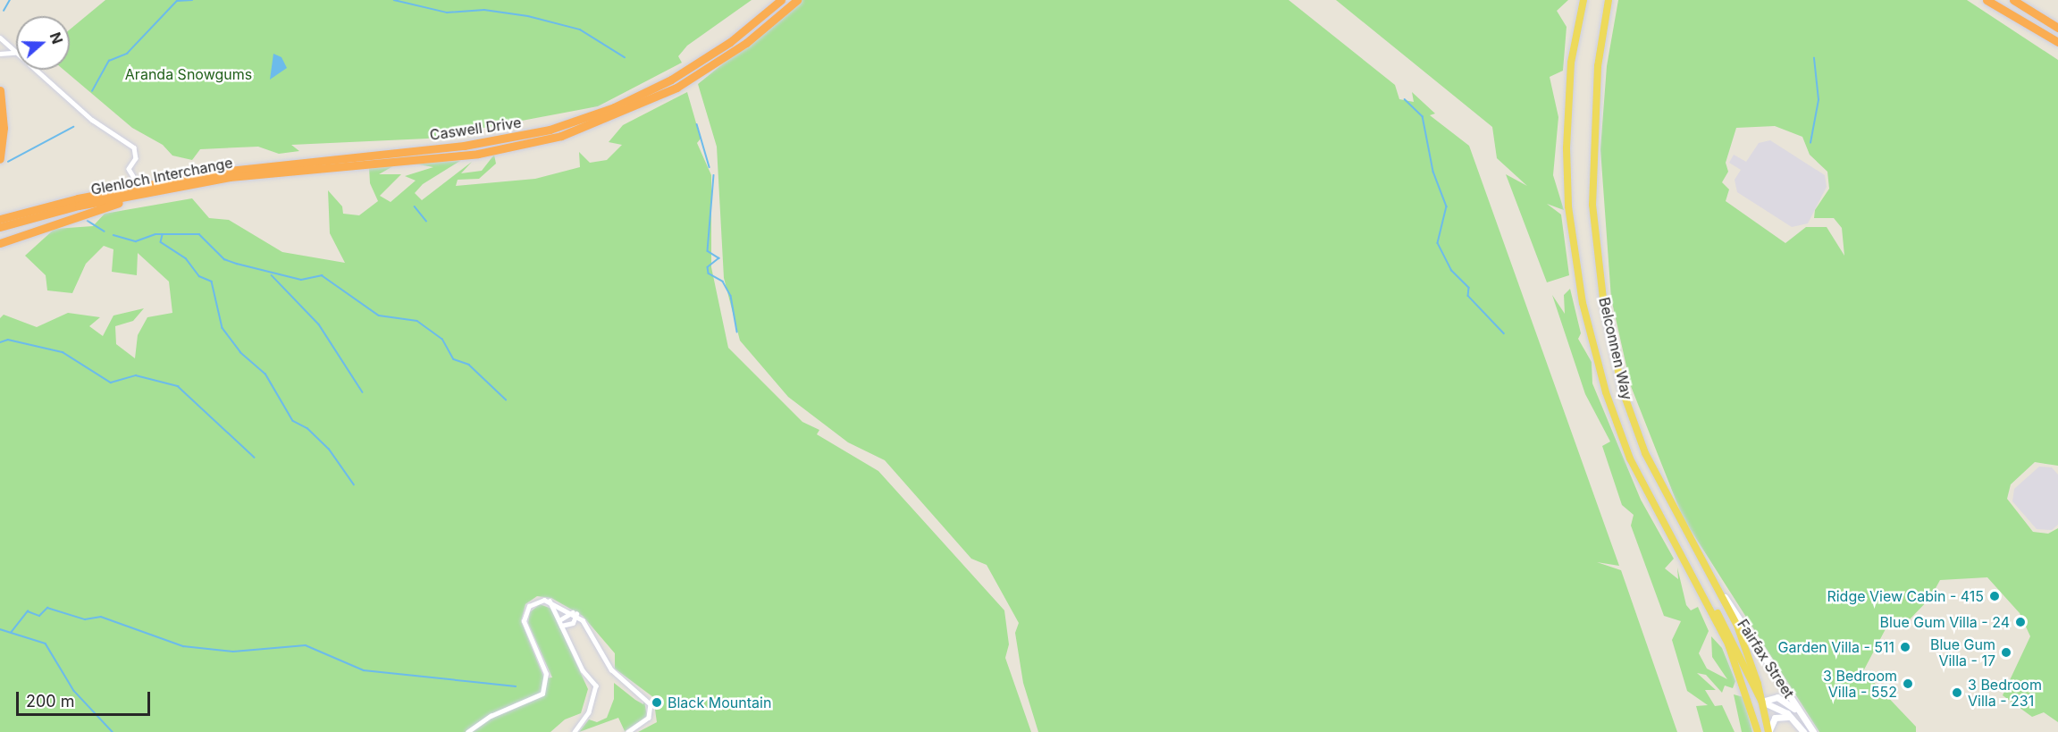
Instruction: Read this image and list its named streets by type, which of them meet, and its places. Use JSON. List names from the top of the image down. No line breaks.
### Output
{"streets":{"highway":["Caswell Drive","Glenloch Interchange"],"main road":["Belconnen Way","Fairfax Street"]},"crossings":[["Caswell Drive","Glenloch Interchange"],["Belconnen Way","Fairfax Street"]],"parks":["Aranda Snowgums"],"places":["Ridge View Cabin - 415","Blue Gum Villa - 24","Garden Villa - 511","Blue Gum Villa - 17","3 Bedroom Villa - 552","3 Bedroom Villa - 231","Black Mountain"],"scale_bar":"200 m","north":"right"}
